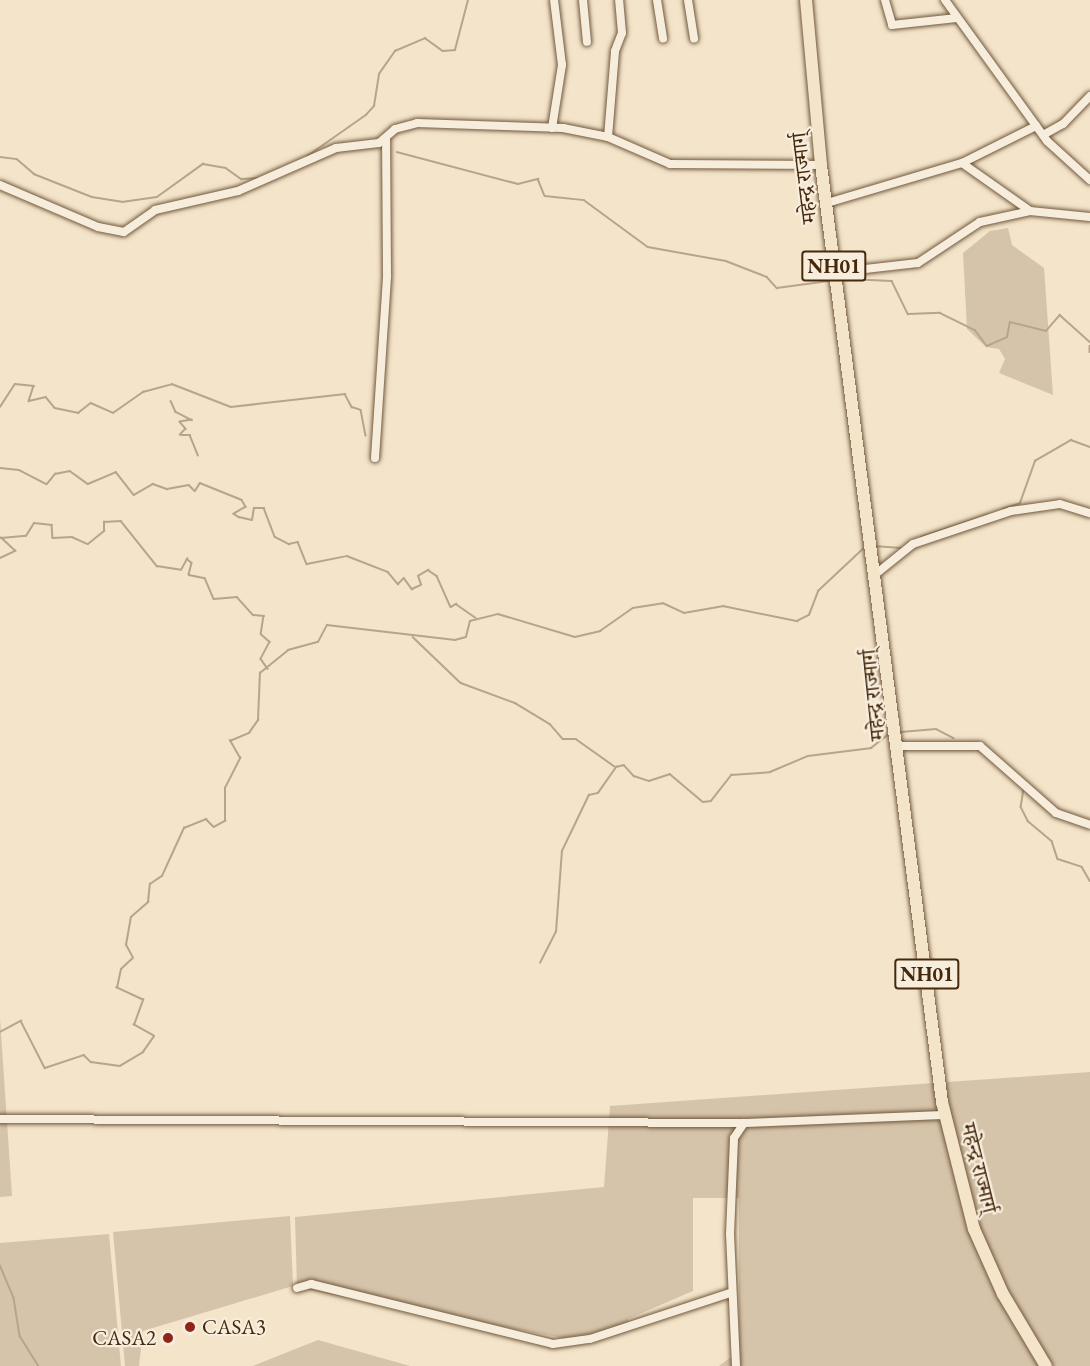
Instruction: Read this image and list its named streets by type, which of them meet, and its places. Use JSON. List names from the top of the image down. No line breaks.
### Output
{"streets":{"highway":["महेन्द्र राज्मार्ग्","NH01"]},"places":["CASA3","CASA2"]}
